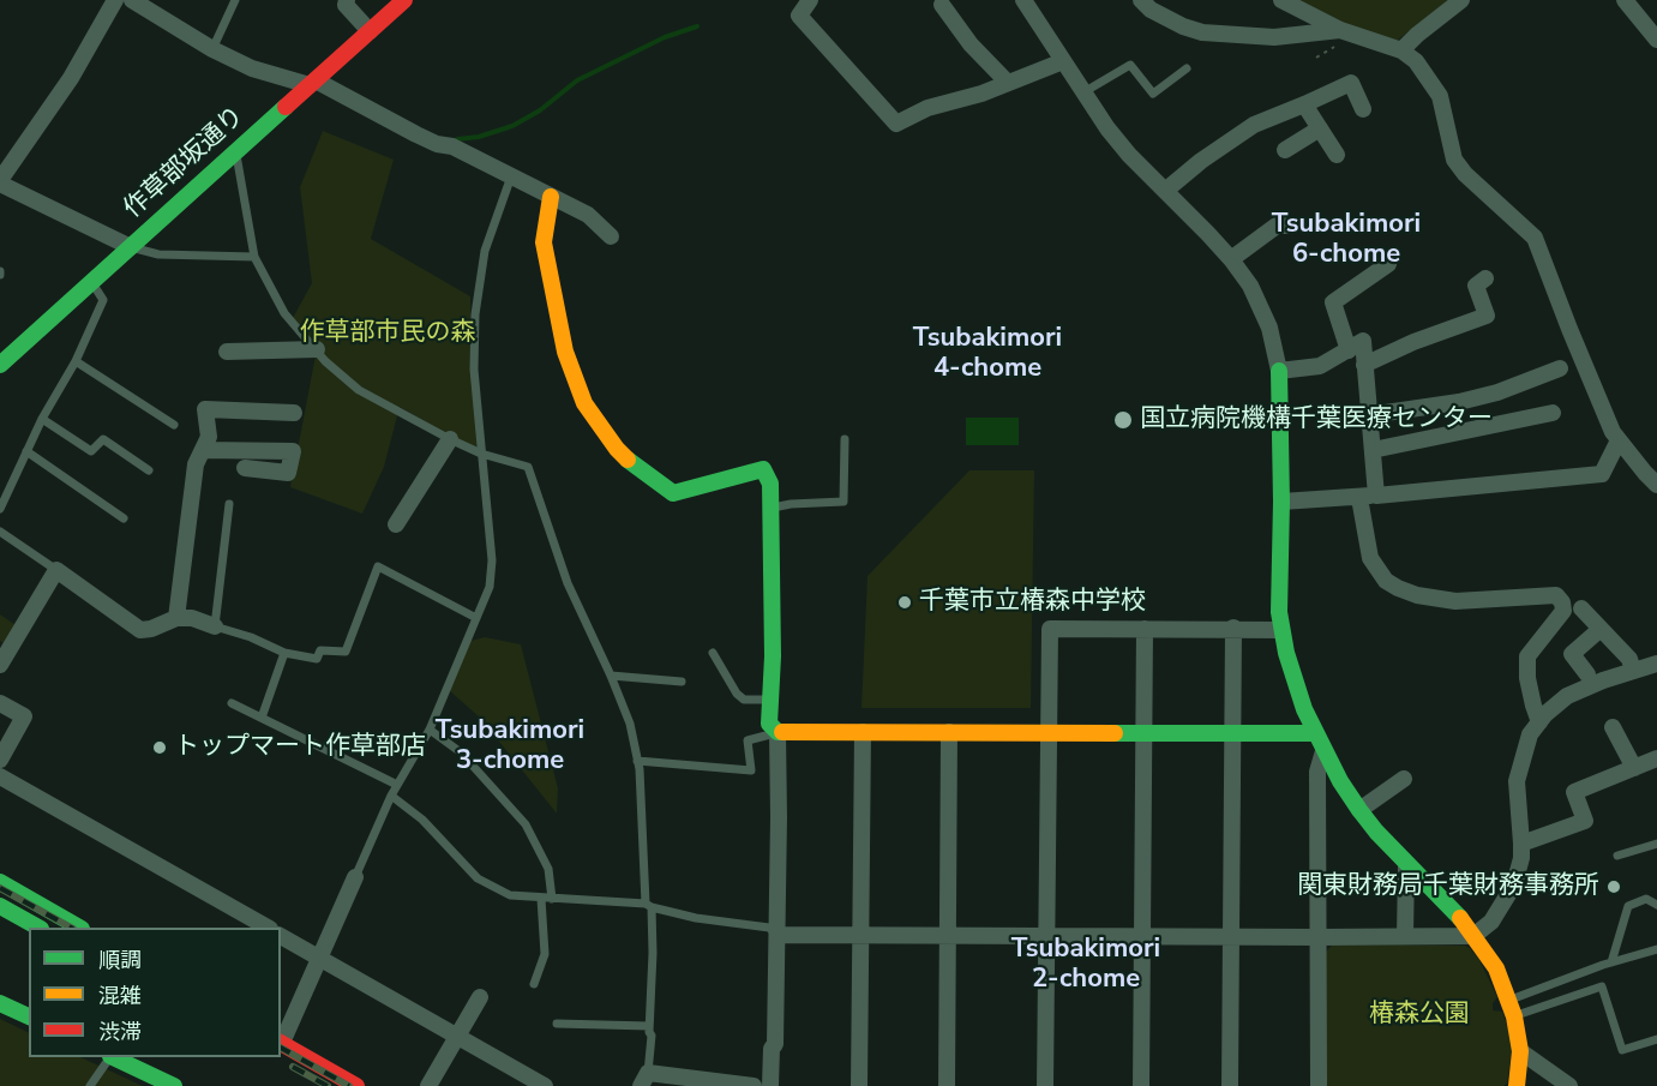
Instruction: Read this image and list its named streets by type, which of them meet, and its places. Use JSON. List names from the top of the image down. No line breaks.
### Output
{"streets":{"main road":["作草部坂通り"]},"districts":["Tsubakimori 6-chome","Tsubakimori 4-chome","Tsubakimori 3-chome","Tsubakimori 2-chome"],"parks":["作草部市民の森","椿森公園"],"places":["国立病院機構千葉医療センター","千葉市立椿森中学校","トップマート作草部店","関東財務局千葉財務事務所"],"legend":["順調","混雑","渋滞"]}
